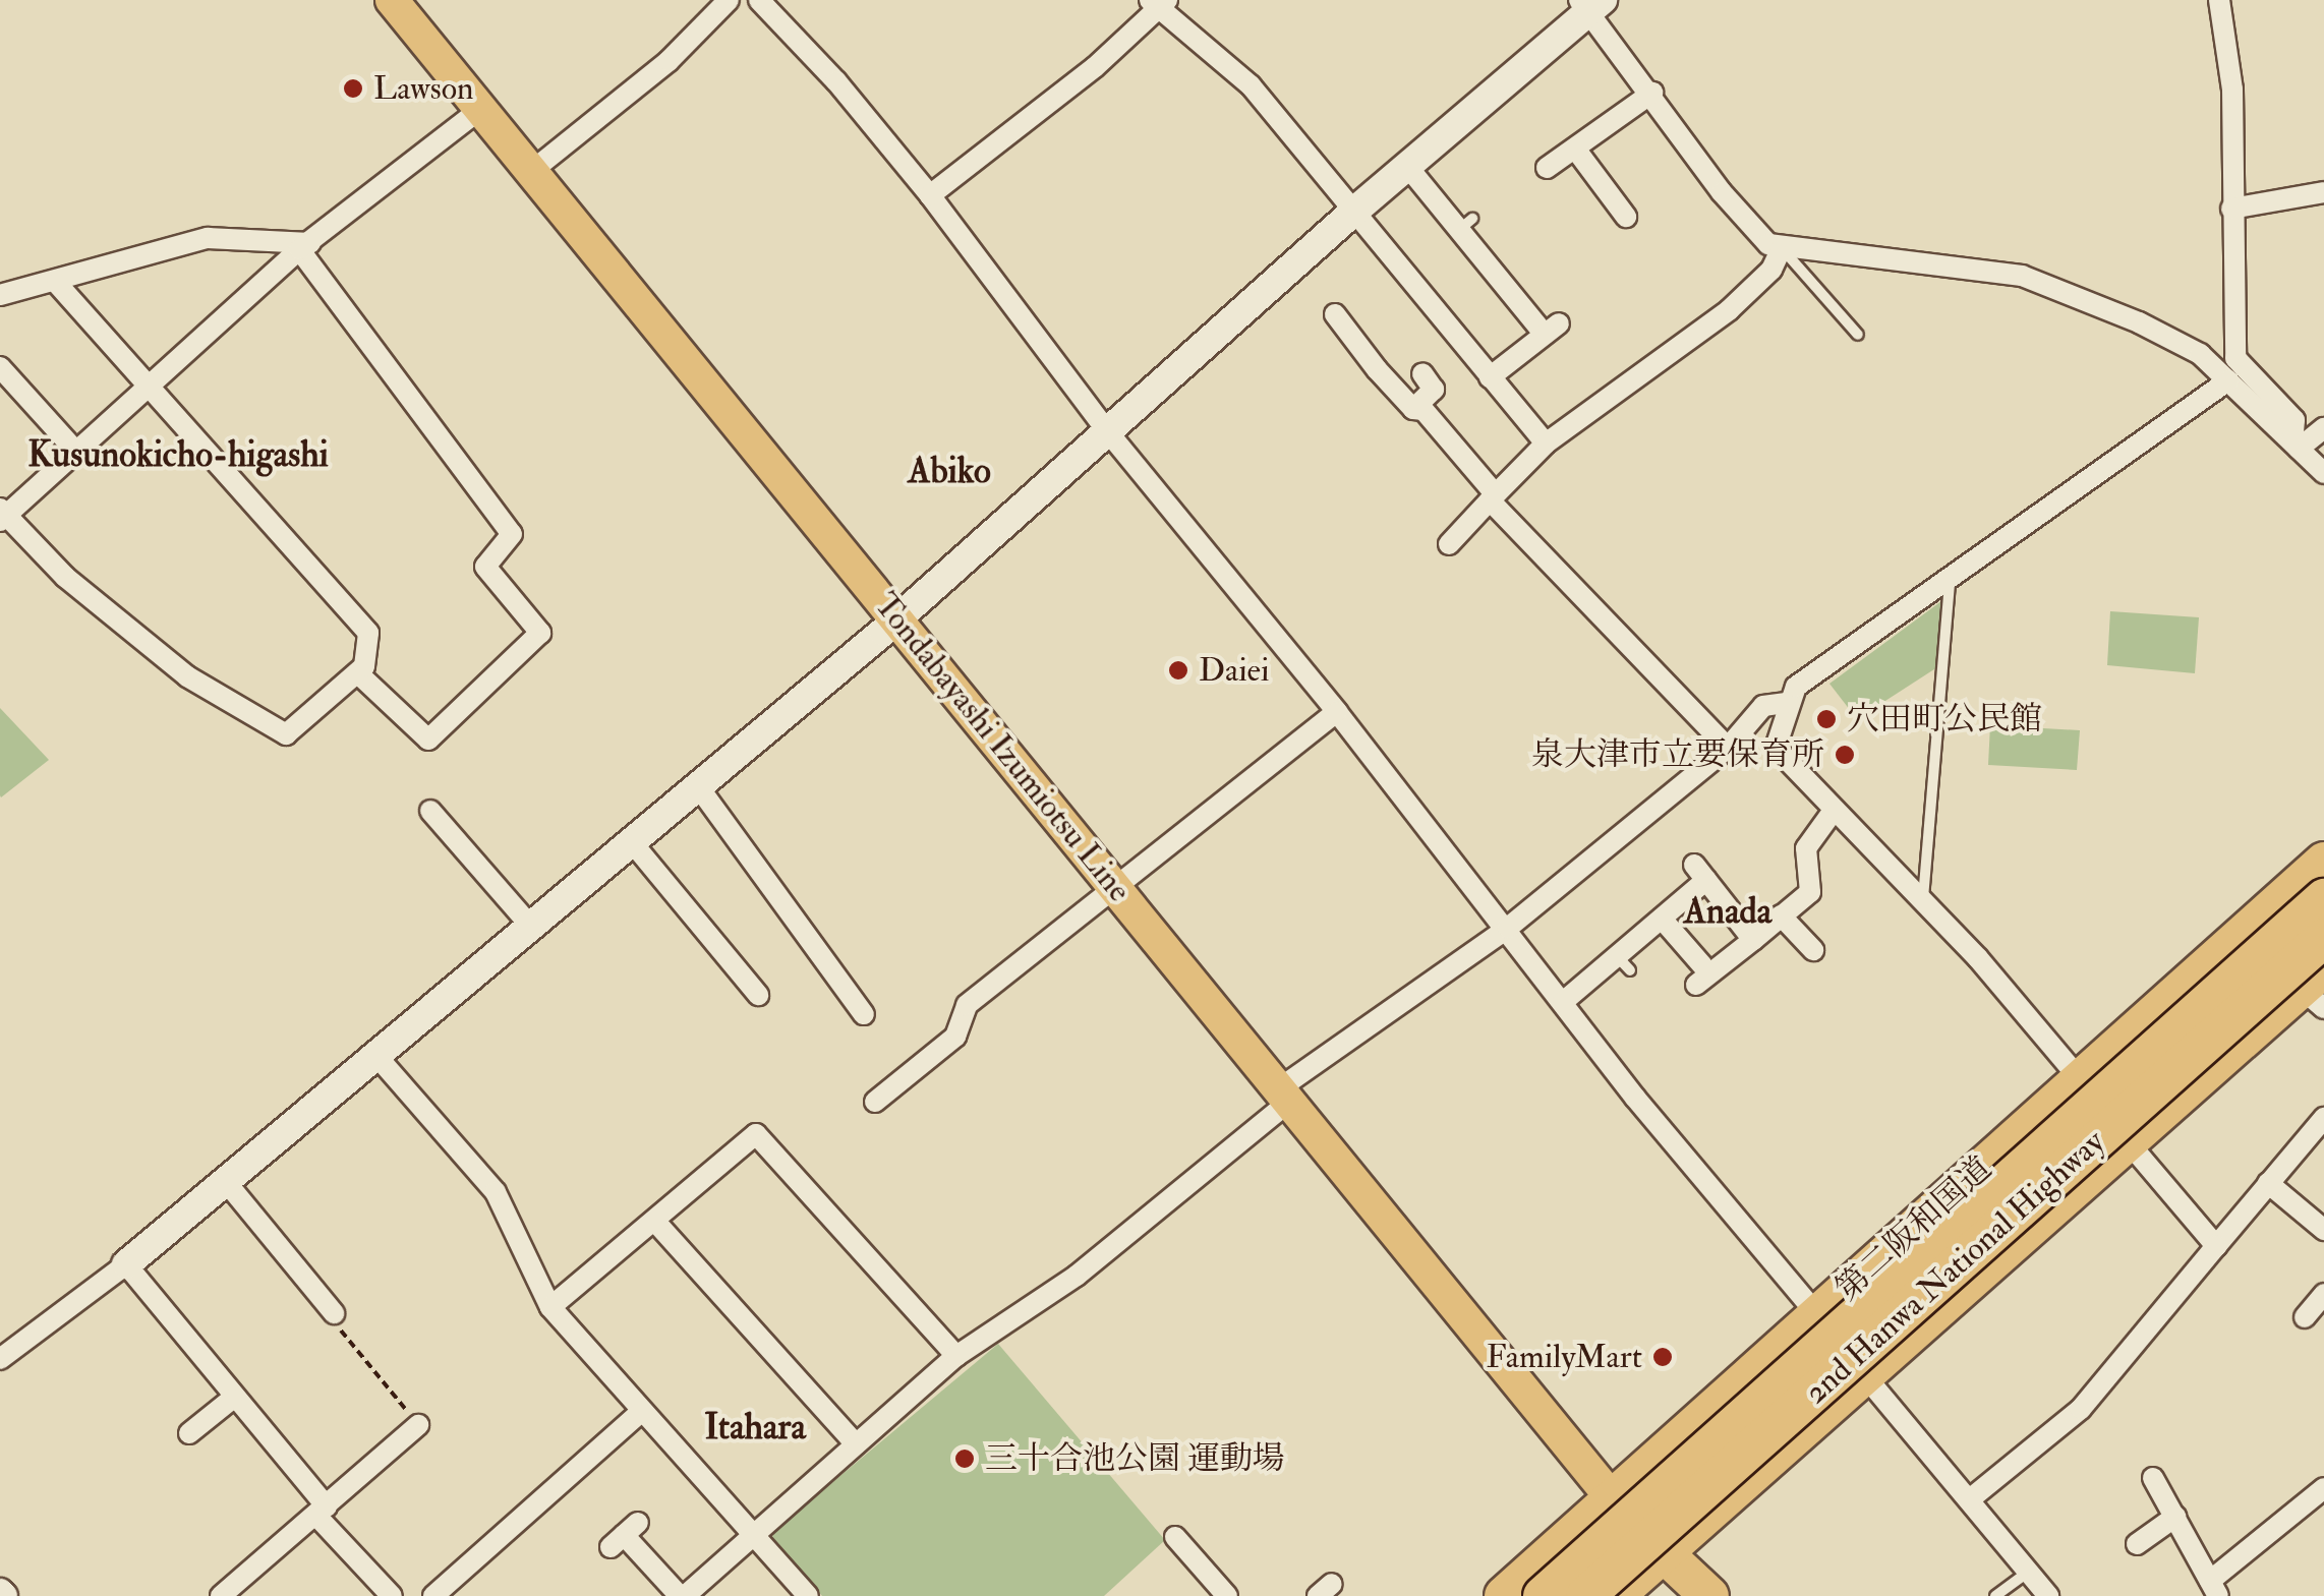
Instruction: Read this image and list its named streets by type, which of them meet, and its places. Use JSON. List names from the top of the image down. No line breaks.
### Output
{"streets":{"highway":["第二阪和国道","2nd Hanwa National Highway"],"main road":["Tondabayashi Izumiotsu Line"]},"crossings":[["Tondabayashi Izumiotsu Line","第二阪和国道"]],"districts":["Kusunokicho-higashi","Abiko","Anada","Itahara"],"places":["Lawson","Daiei","穴田町公民館","泉大津市立要保育所","FamilyMart","三十合池公園 運動場"]}
